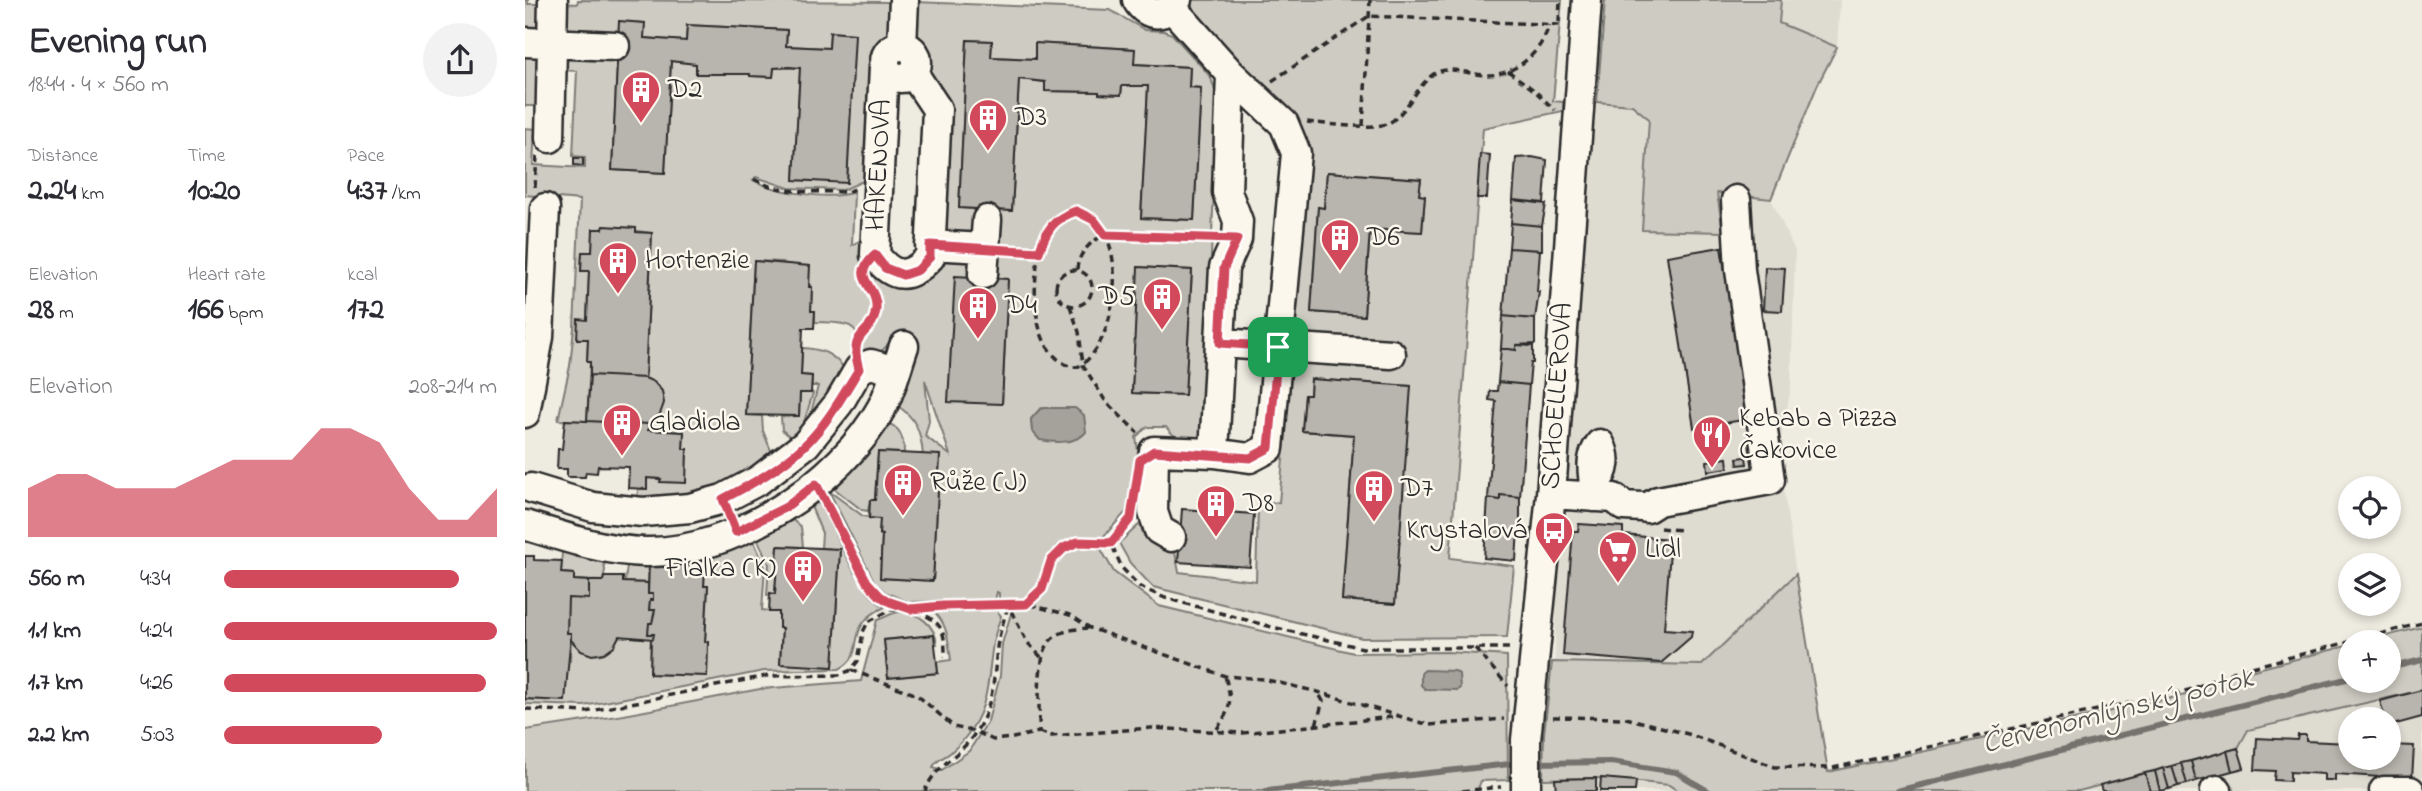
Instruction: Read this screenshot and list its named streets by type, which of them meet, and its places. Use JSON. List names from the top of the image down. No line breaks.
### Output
{"streets":{"street":["HAKENOVA","SCHOELLEROVA"]},"water":["Červenomlýnský potok"],"places":{"building":["D2","D3","D6","Hortenzie","D5","D4","Gladiola","Růže (J)","D7","D8","Fialka (K)"],"restaurant":["Kebab a Pizza Čakovice"],"bus stop":["Krystalová"],"supermarket":["Lidl"]},"page":{"heading":["Evening run","18:44 · 4 × 560 m"],"stats":[["Distance","2.24 km"],["Time","10:20"],["Pace","4:37 /km"],["Elevation","28 m"],["Heart rate","166 bpm"],["kcal","172"]],"chart":["Elevation","208–214 m"],"map_buttons":["+","−"],"list":[{"name":"560 m","note":"4:34"},{"name":"1.1 km","note":"4:24"},{"name":"1.7 km","note":"4:26"},{"name":"2.2 km","note":"5:03"}]}}
